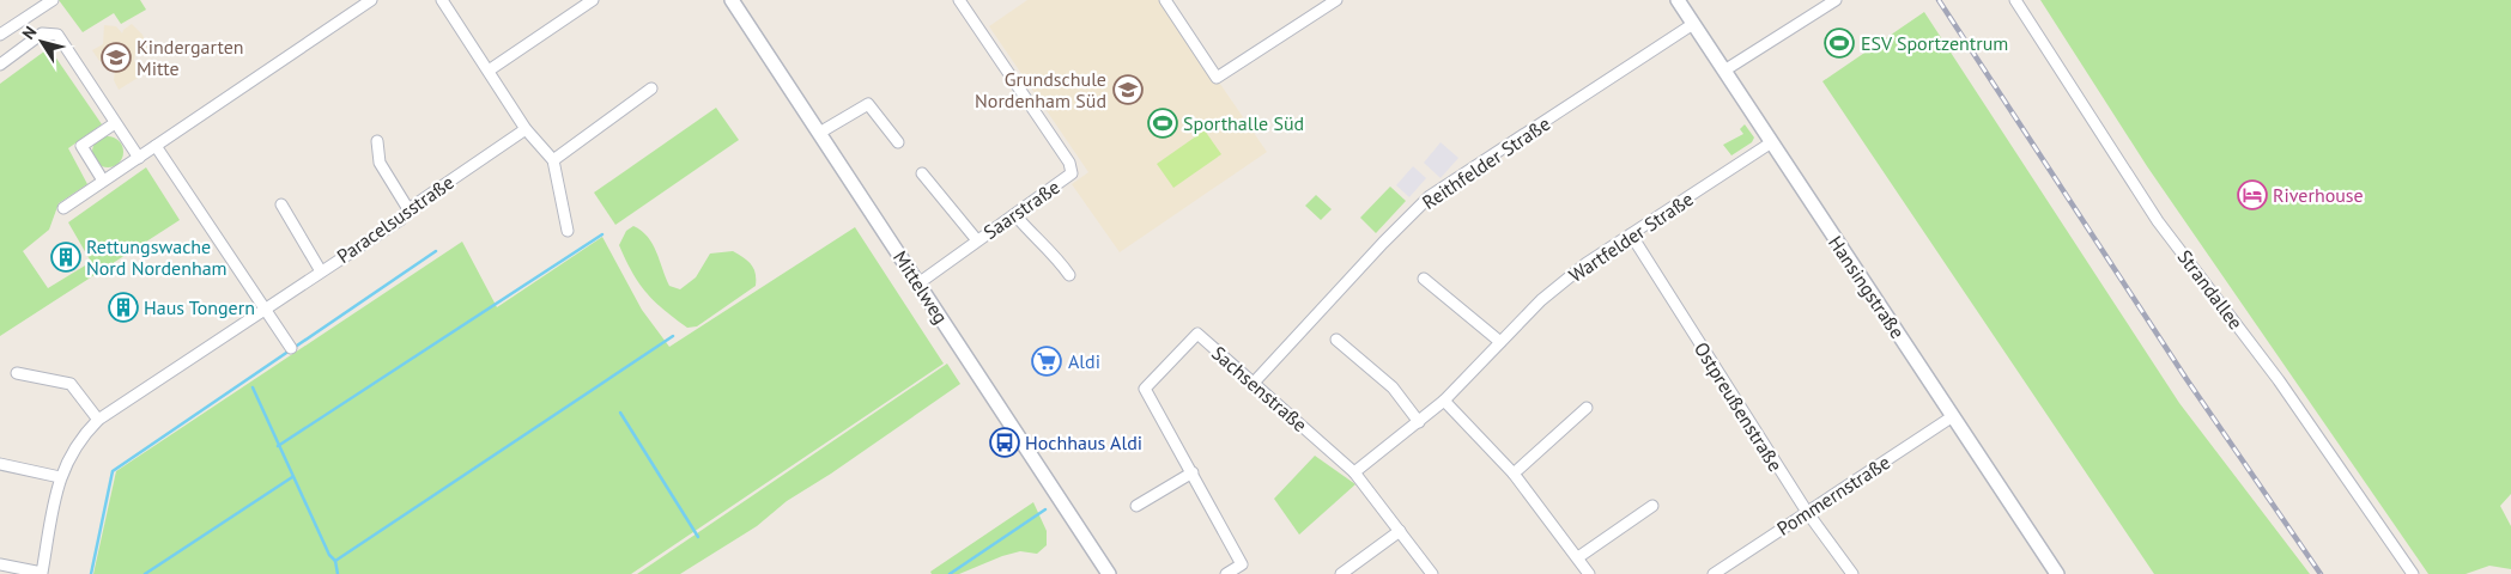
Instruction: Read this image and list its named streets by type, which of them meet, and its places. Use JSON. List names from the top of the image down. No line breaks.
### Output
{"streets":{"street":["Reithfelder Straße","Saarstraße","Paracelsusstraße","Wartfelder Straße","Mittelweg","Hansingstraße","Strandallee","Sachsenstraße","Ostpreußenstraße","Pommernstraße"]},"crossings":[["Reithfelder Straße","Hansingstraße"],["Reithfelder Straße","Sachsenstraße"],["Saarstraße","Mittelweg"],["Wartfelder Straße","Hansingstraße"],["Wartfelder Straße","Sachsenstraße"],["Wartfelder Straße","Ostpreußenstraße"],["Hansingstraße","Pommernstraße"],["Ostpreußenstraße","Pommernstraße"]],"places":{"sports":["ESV Sportzentrum","Sporthalle Süd"],"school or university":["Kindergarten Mitte","Grundschule Nordenham Süd"],"hotel":["Riverhouse"],"building":["Rettungswache Nord Nordenham","Haus Tongern"],"supermarket":["Aldi"],"bus stop":["Hochhaus Aldi"]},"north":"top left"}
